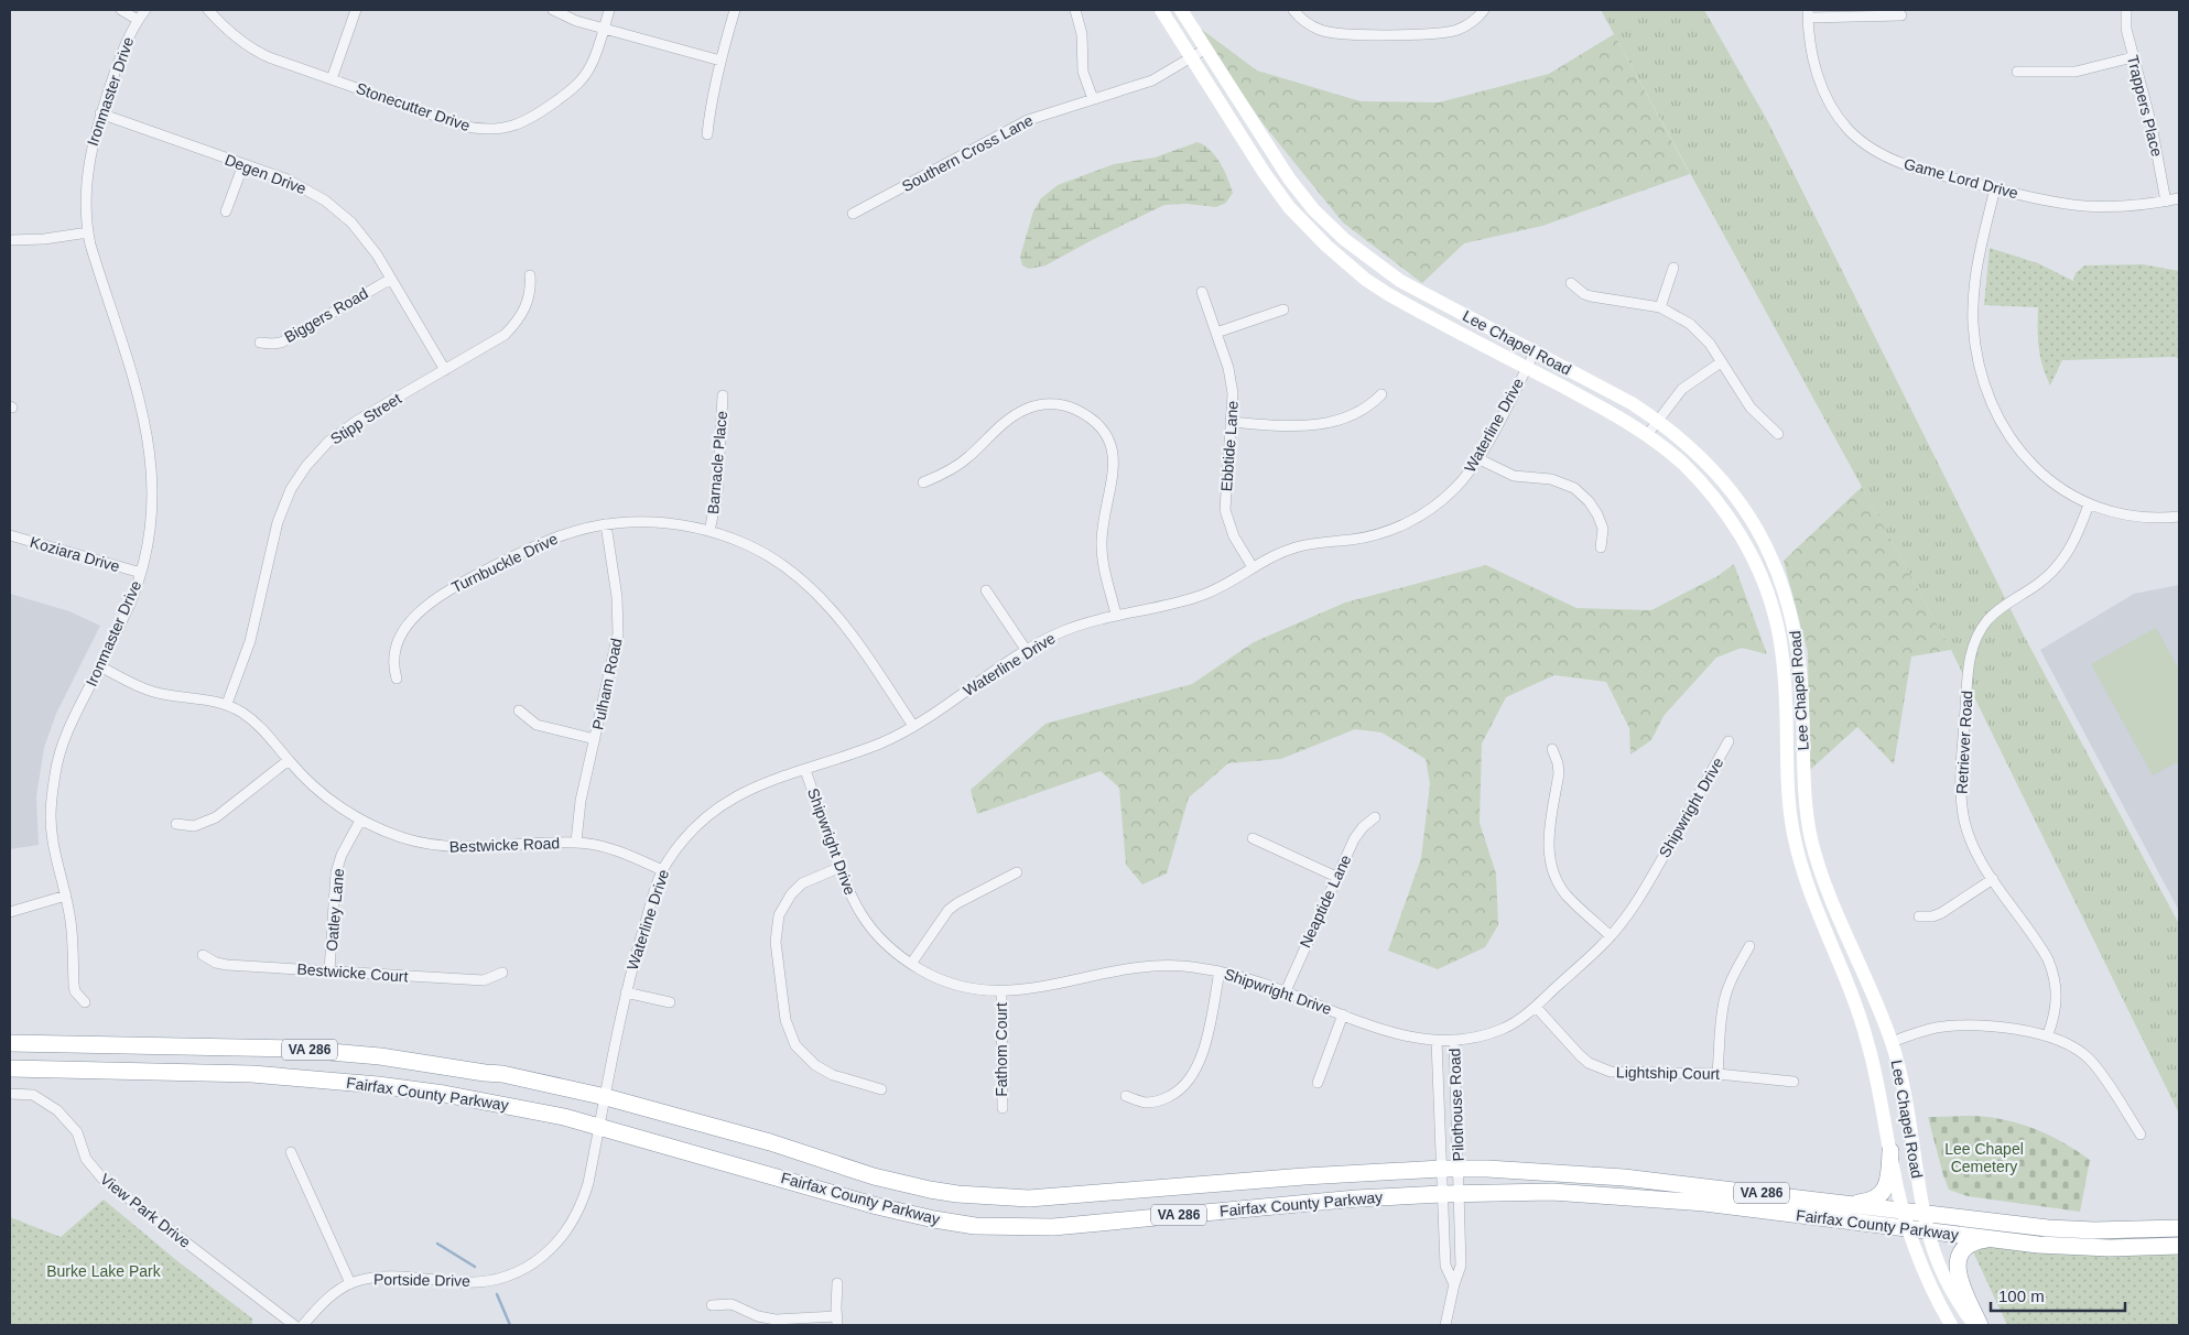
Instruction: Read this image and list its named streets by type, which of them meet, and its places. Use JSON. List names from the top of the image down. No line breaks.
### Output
{"streets":{"highway":["VA 286","Fairfax County Parkway"],"main road":["Lee Chapel Road"],"street":["Ironmaster Drive","Trappers Place","Stonecutter Drive","Southern Cross Lane","Degen Drive","Game Lord Drive","Biggers Road","Stipp Street","Waterline Drive","Ebbtide Lane","Barnacle Place","Koziara Drive","Turnbuckle Drive","Pulham Road","Retriever Road","Shipwright Drive","Bestwicke Road","Neaptide Lane","Oatley Lane","Bestwicke Court","Fathom Court","Lightship Court","Pilothouse Road","View Park Drive","Portside Drive"]},"crossings":[["Ironmaster Drive","Degen Drive"],["Ironmaster Drive","Koziara Drive"],["Ironmaster Drive","Bestwicke Road"],["Trappers Place","Game Lord Drive"],["Southern Cross Lane","Lee Chapel Road"],["Degen Drive","Biggers Road"],["Degen Drive","Stipp Street"],["Lee Chapel Road","Waterline Drive"],["Lee Chapel Road","Fairfax County Parkway"],["Stipp Street","Bestwicke Road"],["Waterline Drive","Ebbtide Lane"],["Waterline Drive","Turnbuckle Drive"],["Waterline Drive","Shipwright Drive"],["Waterline Drive","Bestwicke Road"],["Waterline Drive","Fairfax County Parkway"],["Waterline Drive","Portside Drive"],["Barnacle Place","Turnbuckle Drive"],["Turnbuckle Drive","Pulham Road"],["Pulham Road","Bestwicke Road"],["Shipwright Drive","Neaptide Lane"],["Shipwright Drive","Fathom Court"],["Shipwright Drive","Lightship Court"],["Shipwright Drive","Pilothouse Road"],["Bestwicke Road","Oatley Lane"],["Oatley Lane","Bestwicke Court"],["Fairfax County Parkway","Pilothouse Road"],["Fairfax County Parkway","Portside Drive"]],"parks":["Lee Chapel Cemetery","Burke Lake Park"],"scale_bar":"100 m"}
